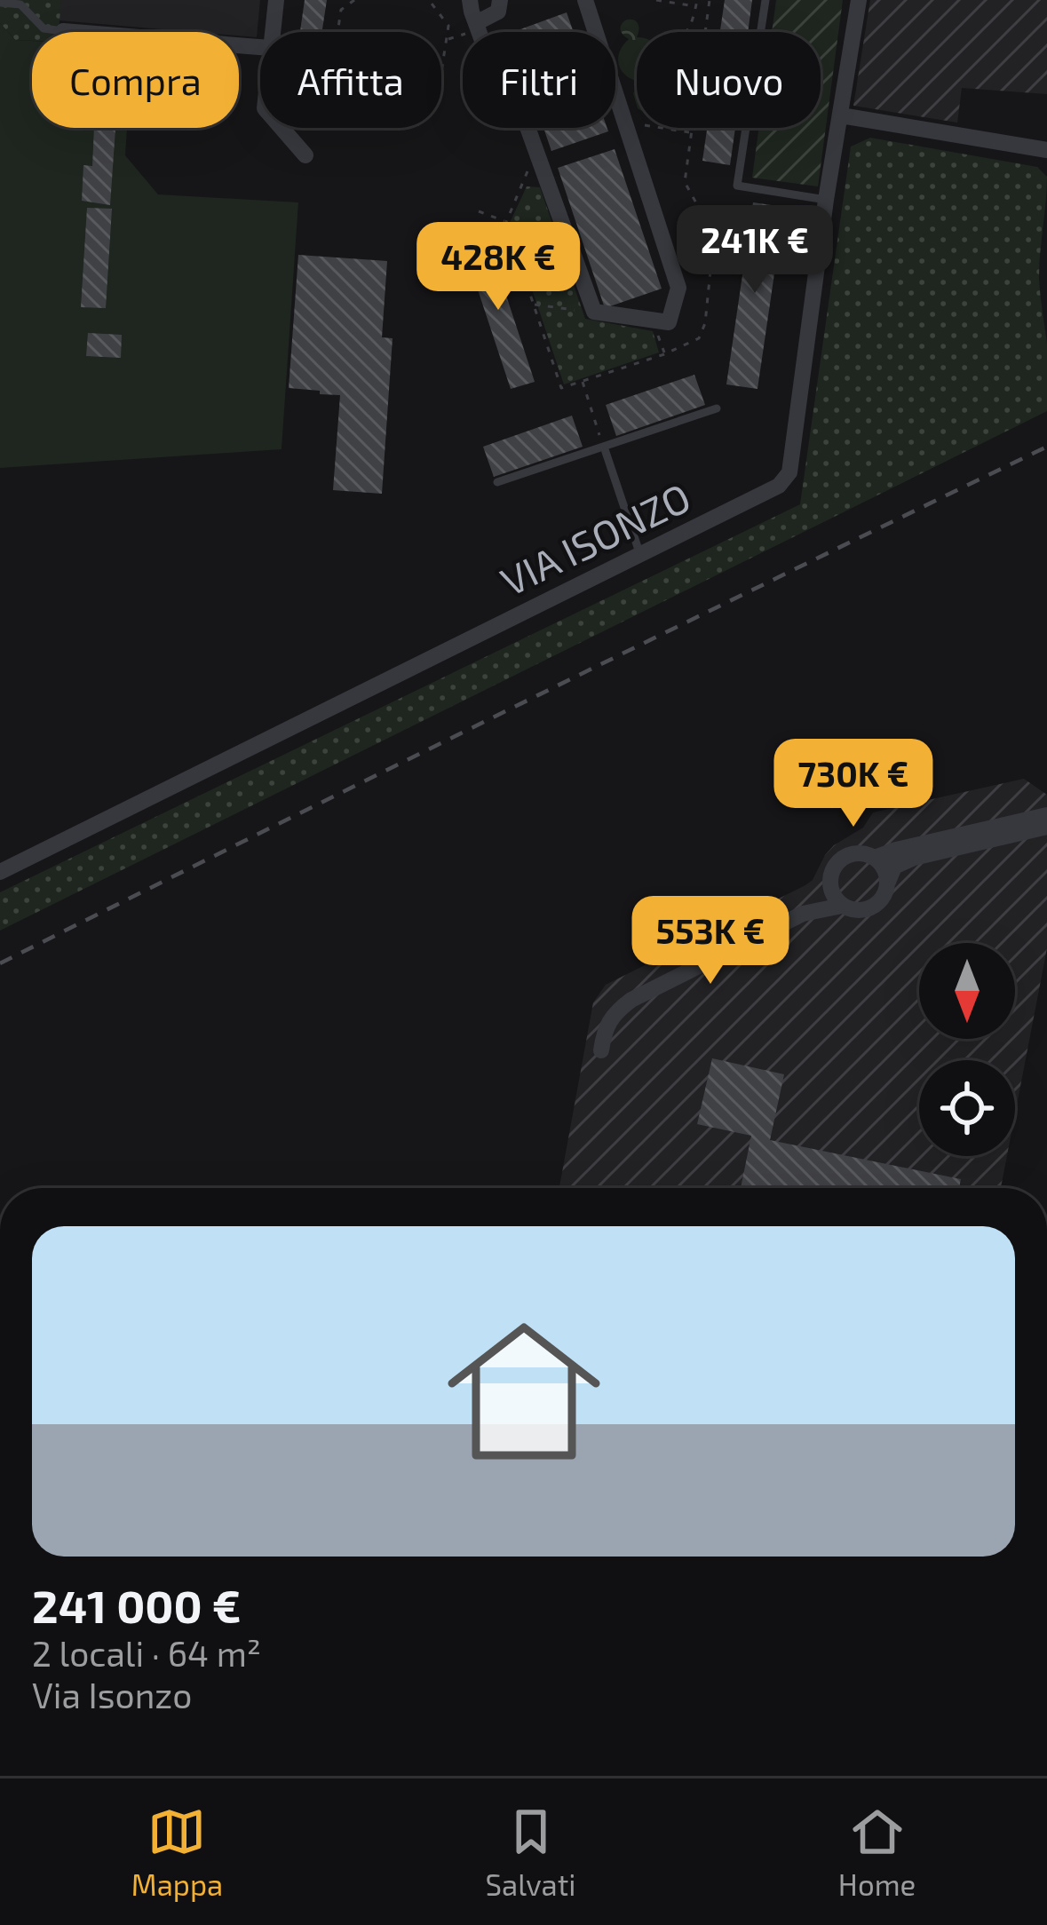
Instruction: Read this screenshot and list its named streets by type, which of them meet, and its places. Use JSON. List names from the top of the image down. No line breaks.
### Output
{"streets":{"street":["VIA ISONZO"]},"north":"bottom","page":{"chip":["Compra","Affitta","Filtri","Nuovo"],"price":["241K €","428K €","730K €","553K €"],"list":[{"name":"241 000 €","note":"2 locali · 64 m² · Via Isonzo"}],"tabs":["Mappa","Salvati","Home"]}}
